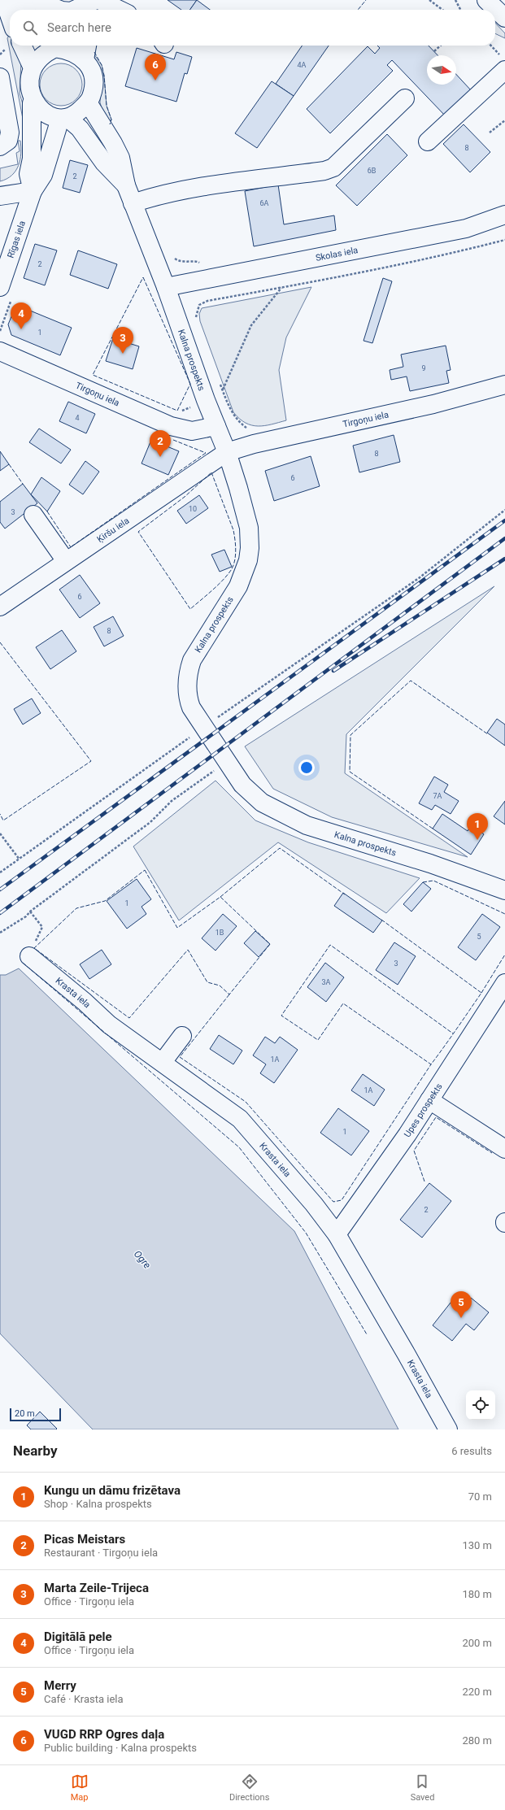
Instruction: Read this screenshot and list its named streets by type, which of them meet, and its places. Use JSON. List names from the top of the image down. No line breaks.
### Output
{"streets":{"street":["Rīgas iela","Skolas iela","Kalna prospekts","Tirgoņu iela","Ķiršu iela","Krasta iela","Upes prospekts"]},"crossings":[["Skolas iela","Kalna prospekts"],["Kalna prospekts","Tirgoņu iela"],["Kalna prospekts","Ķiršu iela"],["Tirgoņu iela","Ķiršu iela"],["Krasta iela","Upes prospekts"]],"water":["Ogre"],"house_numbers":["4A","8","6B","2","6A","2","1","9","4","8","6","10","3","6","8","7A","1","1B","5","3","3A","1A","1A","1","2"],"scale_bar":"20 m","north":"right","page":{"search":"Search here","pins":["6","4","3","2","1","5"],"scale":"20 m","heading":["Nearby","6 results"],"list":[{"mark":"1","name":"Kungu un dāmu frizētava","note":"Shop · Kalna prospekts","value":"70 m"},{"mark":"2","name":"Picas Meistars","note":"Restaurant · Tirgoņu iela","value":"130 m"},{"mark":"3","name":"Marta Zeile-Trijeca","note":"Office · Tirgoņu iela","value":"180 m"},{"mark":"4","name":"Digitālā pele","note":"Office · Tirgoņu iela","value":"200 m"},{"mark":"5","name":"Merry","note":"Café · Krasta iela","value":"220 m"},{"mark":"6","name":"VUGD RRP Ogres daļa","note":"Public building · Kalna prospekts","value":"280 m"}],"nav":["Map","Directions","Saved"]}}
